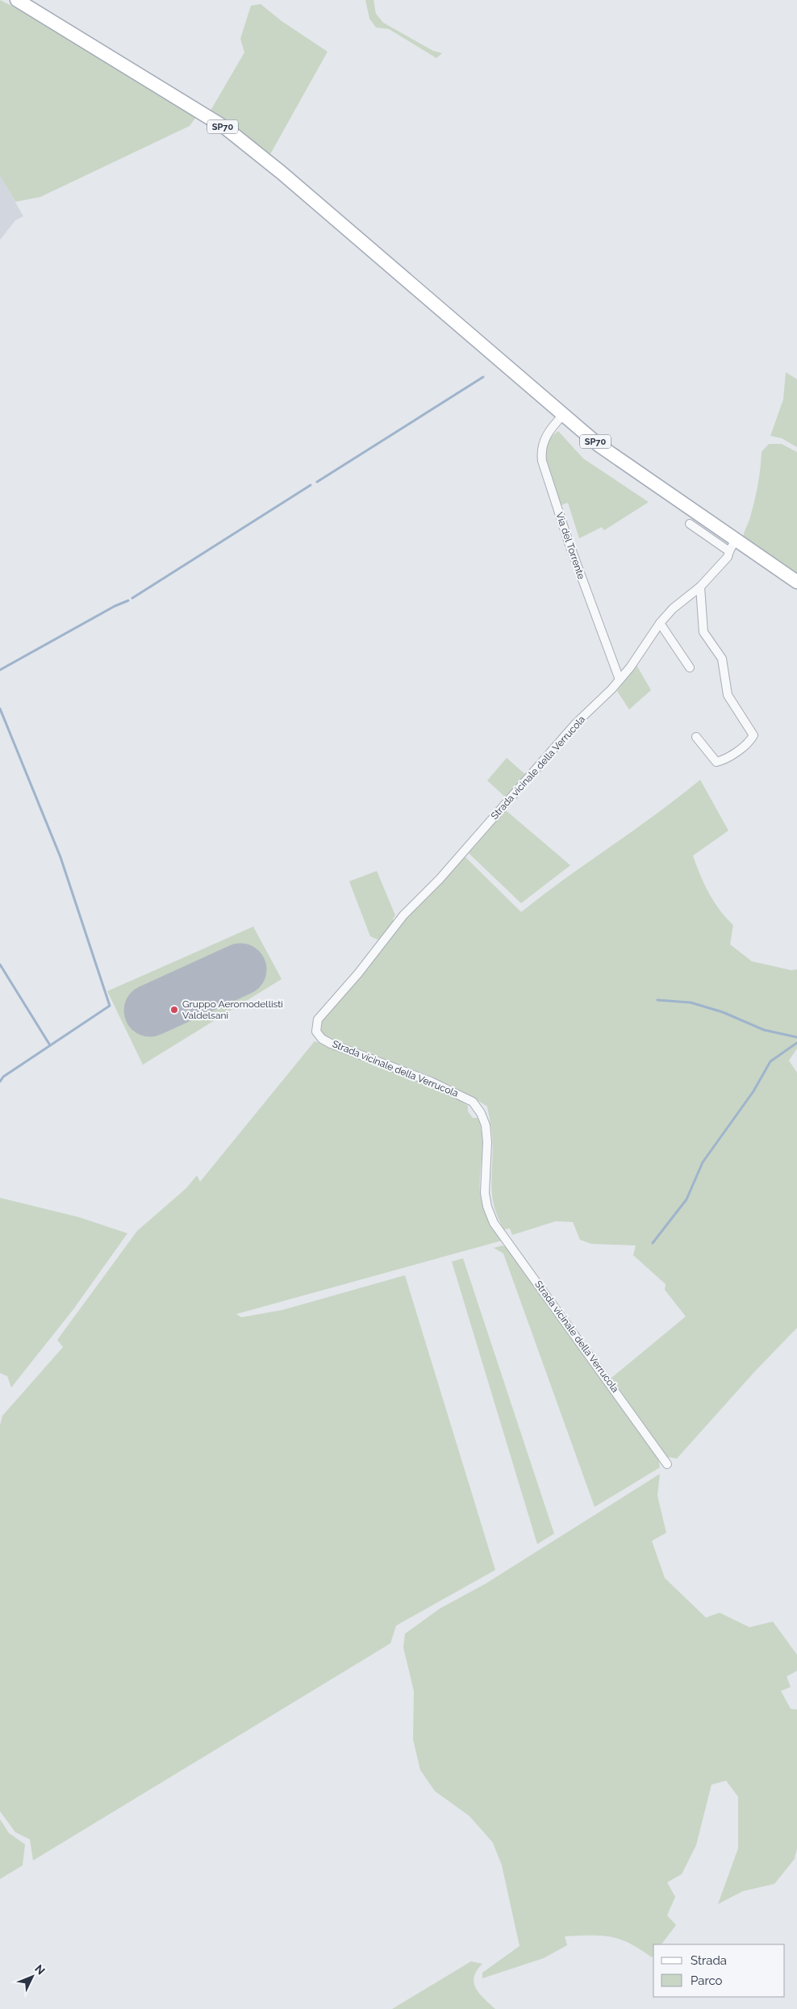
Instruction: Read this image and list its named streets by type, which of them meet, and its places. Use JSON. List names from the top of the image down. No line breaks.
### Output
{"streets":{"main road":["SP70"],"street":["Via del Torrente","Strada vicinale della Verrucola"]},"crossings":[["SP70","Via del Torrente"],["Via del Torrente","Strada vicinale della Verrucola"]],"places":["Gruppo Aeromodellisti Valdelsani"],"legend":["Strada","Parco"],"north":"top right"}
